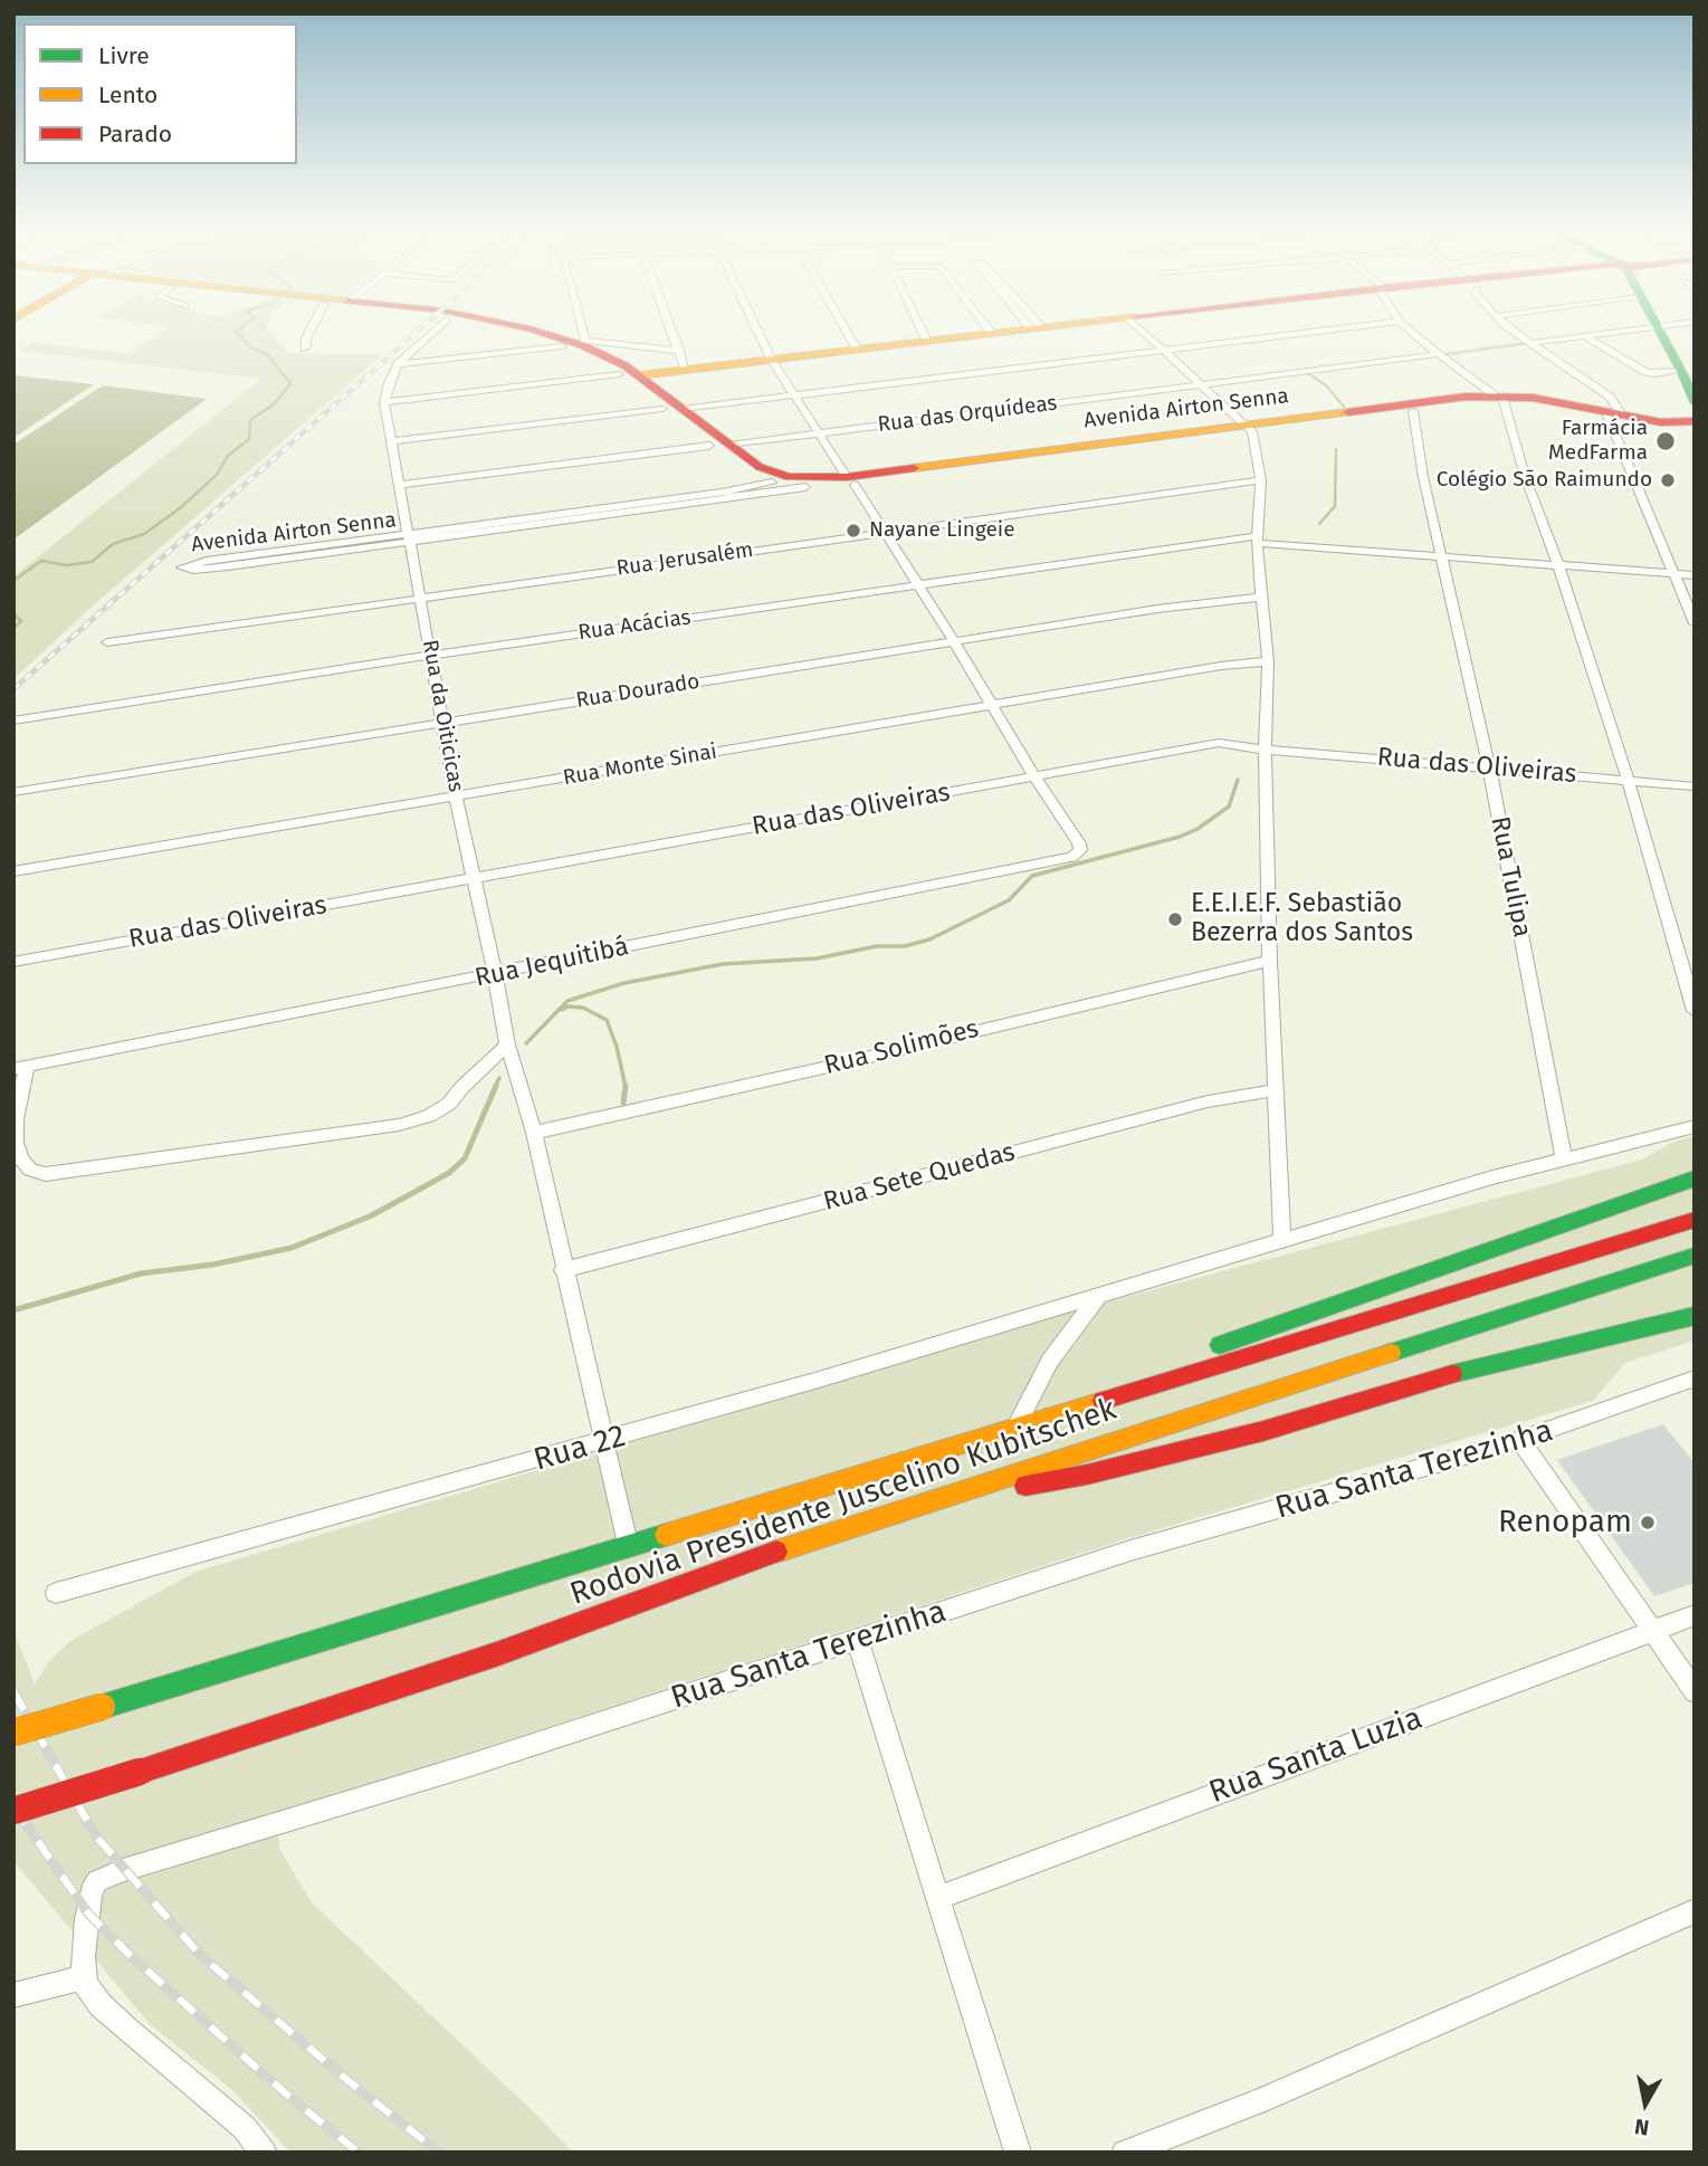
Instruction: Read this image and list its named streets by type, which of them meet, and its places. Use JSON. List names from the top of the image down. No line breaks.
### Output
{"streets":{"main road":["Avenida Airton Senna","Rodovia Presidente Juscelino Kubitschek"],"street":["Rua das Orquídeas","Rua Jerusalém","Rua Acácias","Rua Dourado","Rua da Oiticicas","Rua Monte Sinai","Rua das Oliveiras","Rua Tulipa","Rua Jequitibá","Rua Solimões","Rua Sete Quedas","Rua 22","Rua Santa Terezinha","Rua Santa Luzia"]},"crossings":[["Avenida Airton Senna","Rua da Oiticicas"],["Avenida Airton Senna","Rua Tulipa"],["Rua Jerusalém","Rua da Oiticicas"],["Rua Acácias","Rua da Oiticicas"],["Rua Acácias","Rua Tulipa"],["Rua Dourado","Rua da Oiticicas"],["Rua da Oiticicas","Rua Monte Sinai"],["Rua da Oiticicas","Rua das Oliveiras"],["Rua da Oiticicas","Rua Jequitibá"],["Rua da Oiticicas","Rua Solimões"],["Rua da Oiticicas","Rua Sete Quedas"],["Rua da Oiticicas","Rua 22"],["Rua da Oiticicas","Rodovia Presidente Juscelino Kubitschek"],["Rua das Oliveiras","Rua Tulipa"],["Rua das Oliveiras","Rua Jequitibá"],["Rua Tulipa","Rua 22"]],"places":["Farmácia MedFarma","Colégio São Raimundo","Nayane Lingeie","E.E.I.E.F. Sebastião Bezerra dos Santos","Renopam"],"legend":["Livre","Lento","Parado"],"north":"bottom"}
